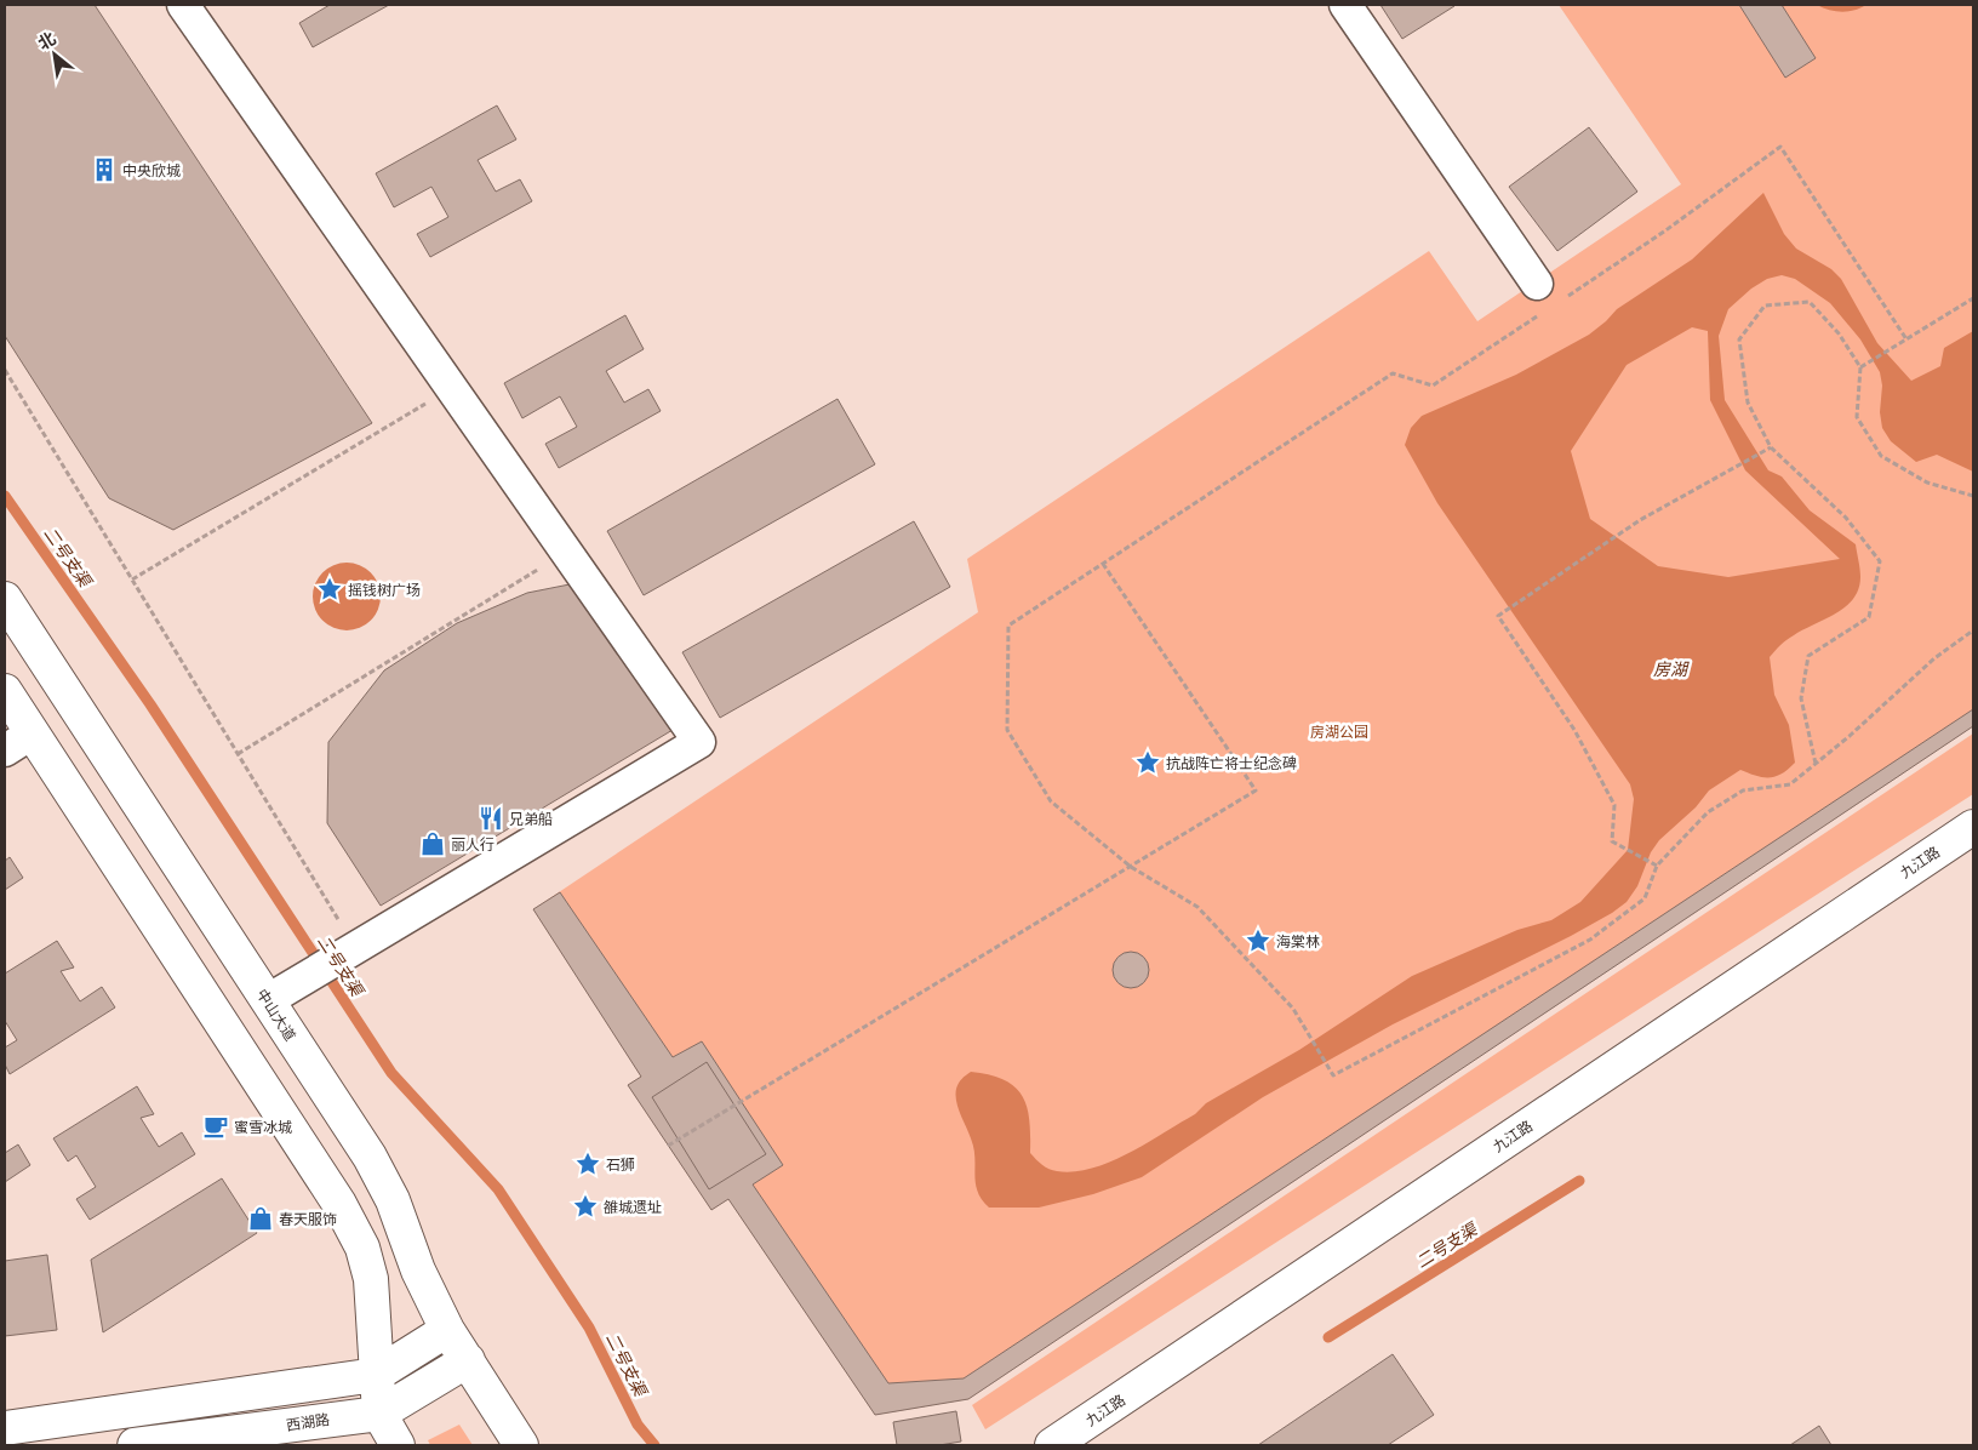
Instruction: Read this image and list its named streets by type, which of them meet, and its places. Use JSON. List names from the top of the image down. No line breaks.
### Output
{"streets":{"main road":["九江路","中山大道","西湖路"]},"crossings":[["中山大道","西湖路"]],"water":["二号支渠","房湖"],"parks":["房湖公园"],"places":{"building":["中央欣城"],"place":["摇钱树广场","抗战阵亡将士纪念碑","海棠林","石狮","雒城遗址"],"restaurant":["兄弟船"],"shop":["丽人行","春天服饰"],"cafe":["蜜雪冰城"]},"north":"top left"}
